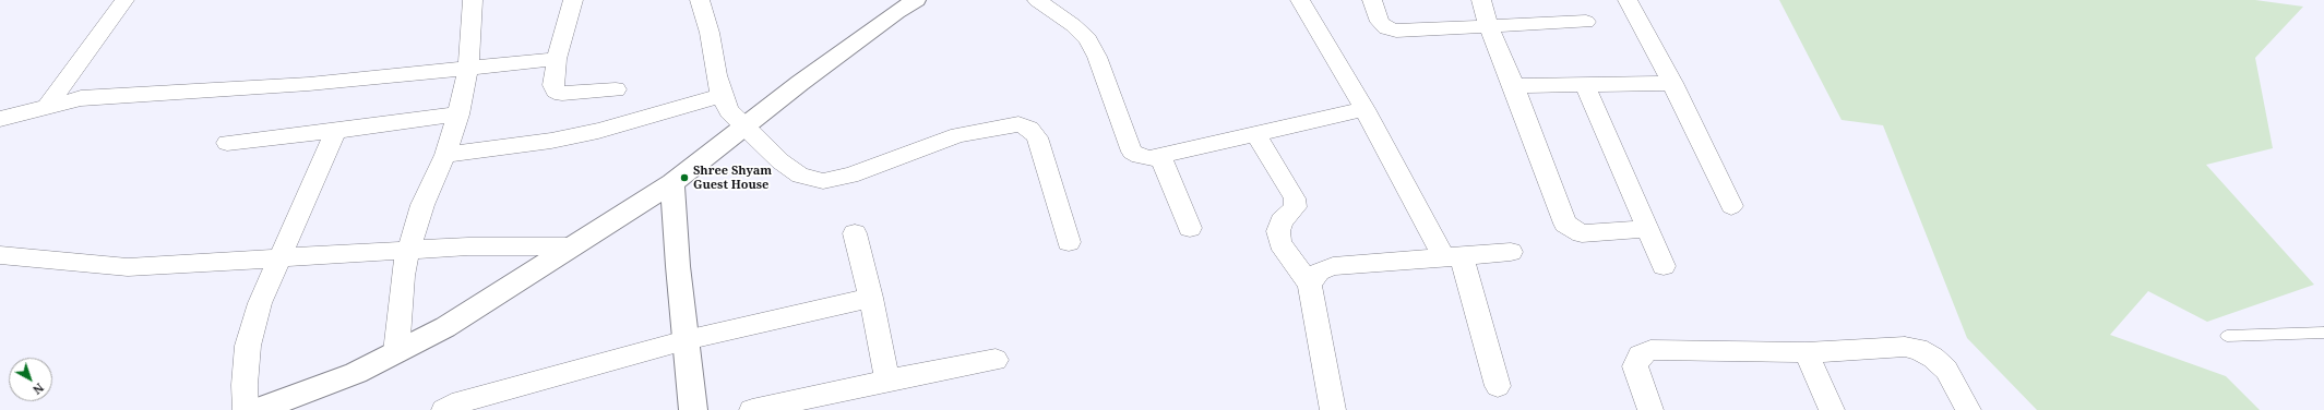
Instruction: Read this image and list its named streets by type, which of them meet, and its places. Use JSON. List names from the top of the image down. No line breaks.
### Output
{"places":["Shree Shyam Guest House"],"north":"bottom right"}
